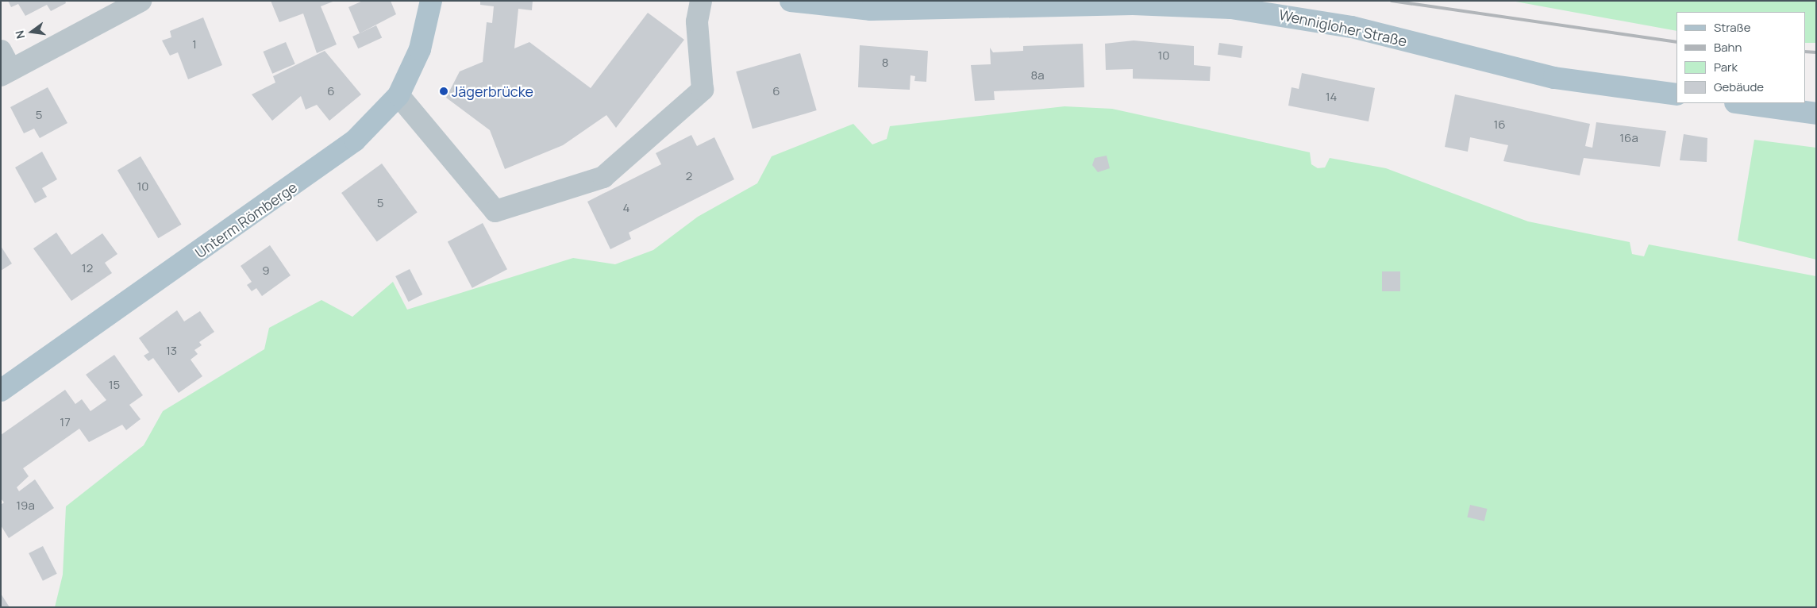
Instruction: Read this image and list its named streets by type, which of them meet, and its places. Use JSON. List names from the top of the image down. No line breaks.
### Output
{"streets":{"main road":["Wennigloher Straße","Unterm Römberge"]},"places":["Jägerbrücke"],"house_numbers":["1","10","8","8a","6","6","14","5","16","16a","2","10","5","4","12","9","13","15","17","19a"],"legend":["Straße","Bahn","Park","Gebäude"],"north":"left"}
